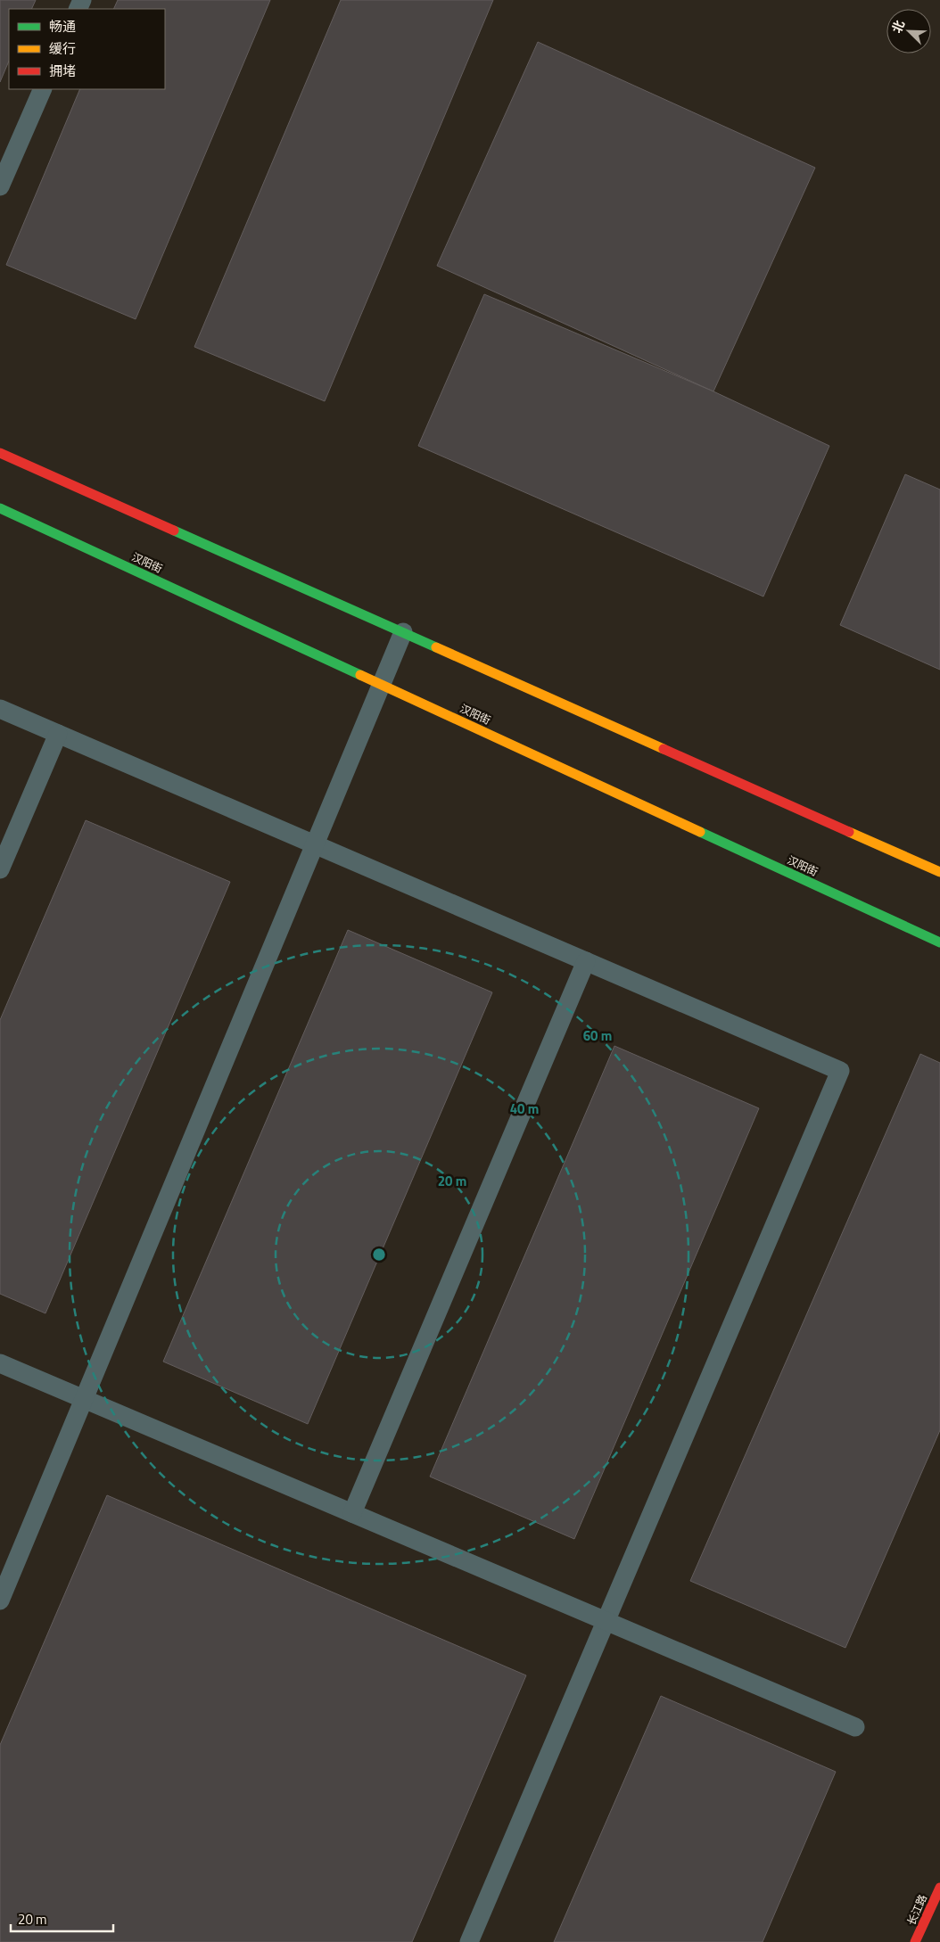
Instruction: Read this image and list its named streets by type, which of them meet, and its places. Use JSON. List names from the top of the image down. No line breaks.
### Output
{"streets":{"main road":["汉阳街","长江路"]},"legend":["畅通","缓行","拥堵"],"scale_bar":"20 m","north":"top left","rings":["60 m","40 m","20 m"]}
